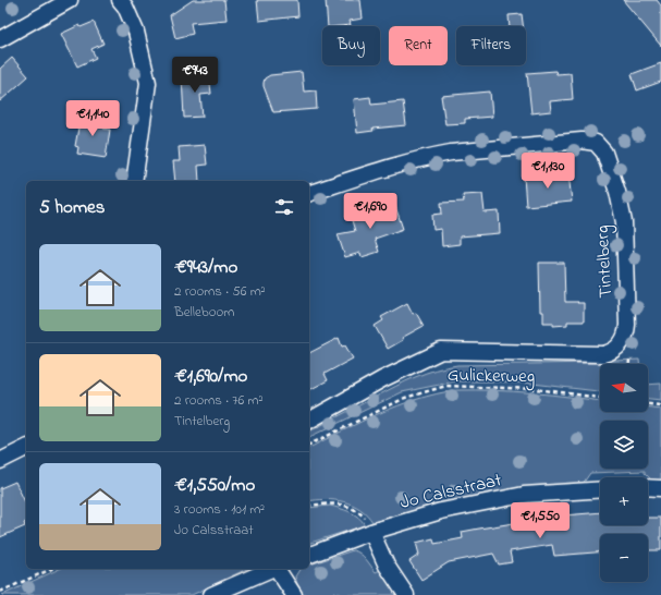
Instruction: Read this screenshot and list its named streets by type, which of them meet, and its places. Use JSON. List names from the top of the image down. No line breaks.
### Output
{"streets":{"street":["Tintelberg","Jo Calsstraat"],"path":["Gulickerweg"]},"north":"left","page":{"chip":["Buy","Rent","Filters"],"price":["€943","€1,140","€1,130","€1,690","€1,550"],"heading":"5 homes","list":[{"name":"€943/mo","note":"2 rooms · 56 m² · Belleboom"},{"name":"€1,690/mo","note":"2 rooms · 76 m² · Tintelberg"},{"name":"€1,550/mo","note":"3 rooms · 101 m² · Jo Calsstraat"}],"map_buttons":["+","−"]}}
